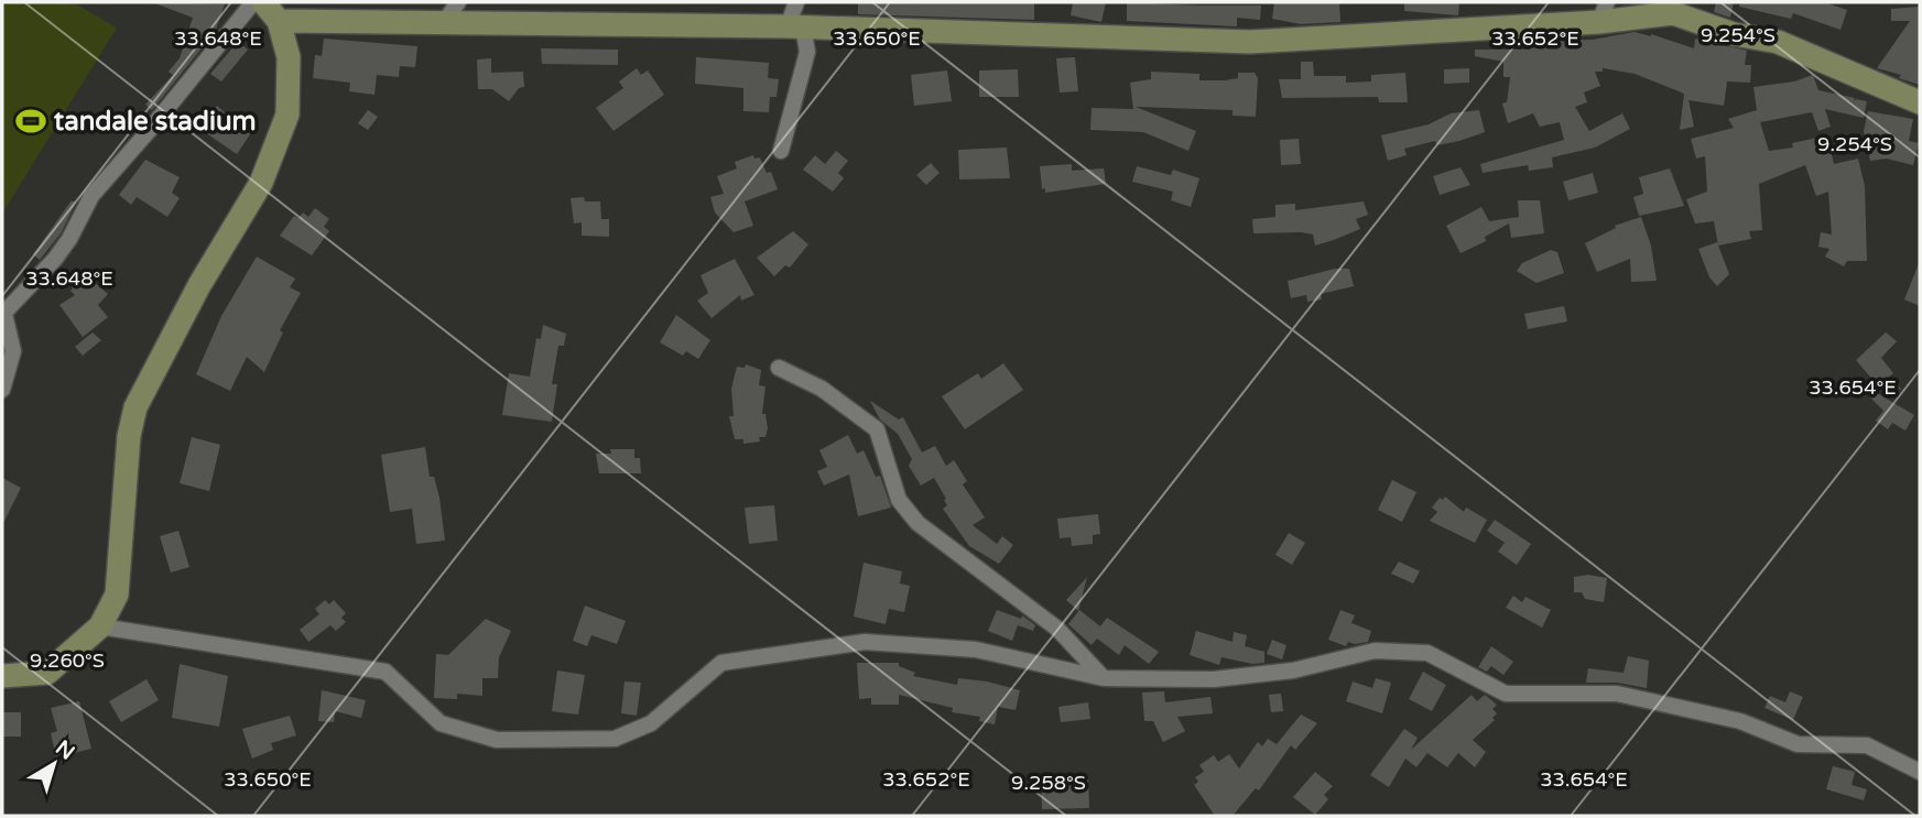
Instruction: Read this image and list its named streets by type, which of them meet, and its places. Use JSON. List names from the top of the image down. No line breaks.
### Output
{"places":{"sports":["tandale stadium"]},"north":"top right","coordinates":["9.254°S","33.648°E","33.650°E","33.652°E","33.654°E","9.260°S","9.258°S"]}
